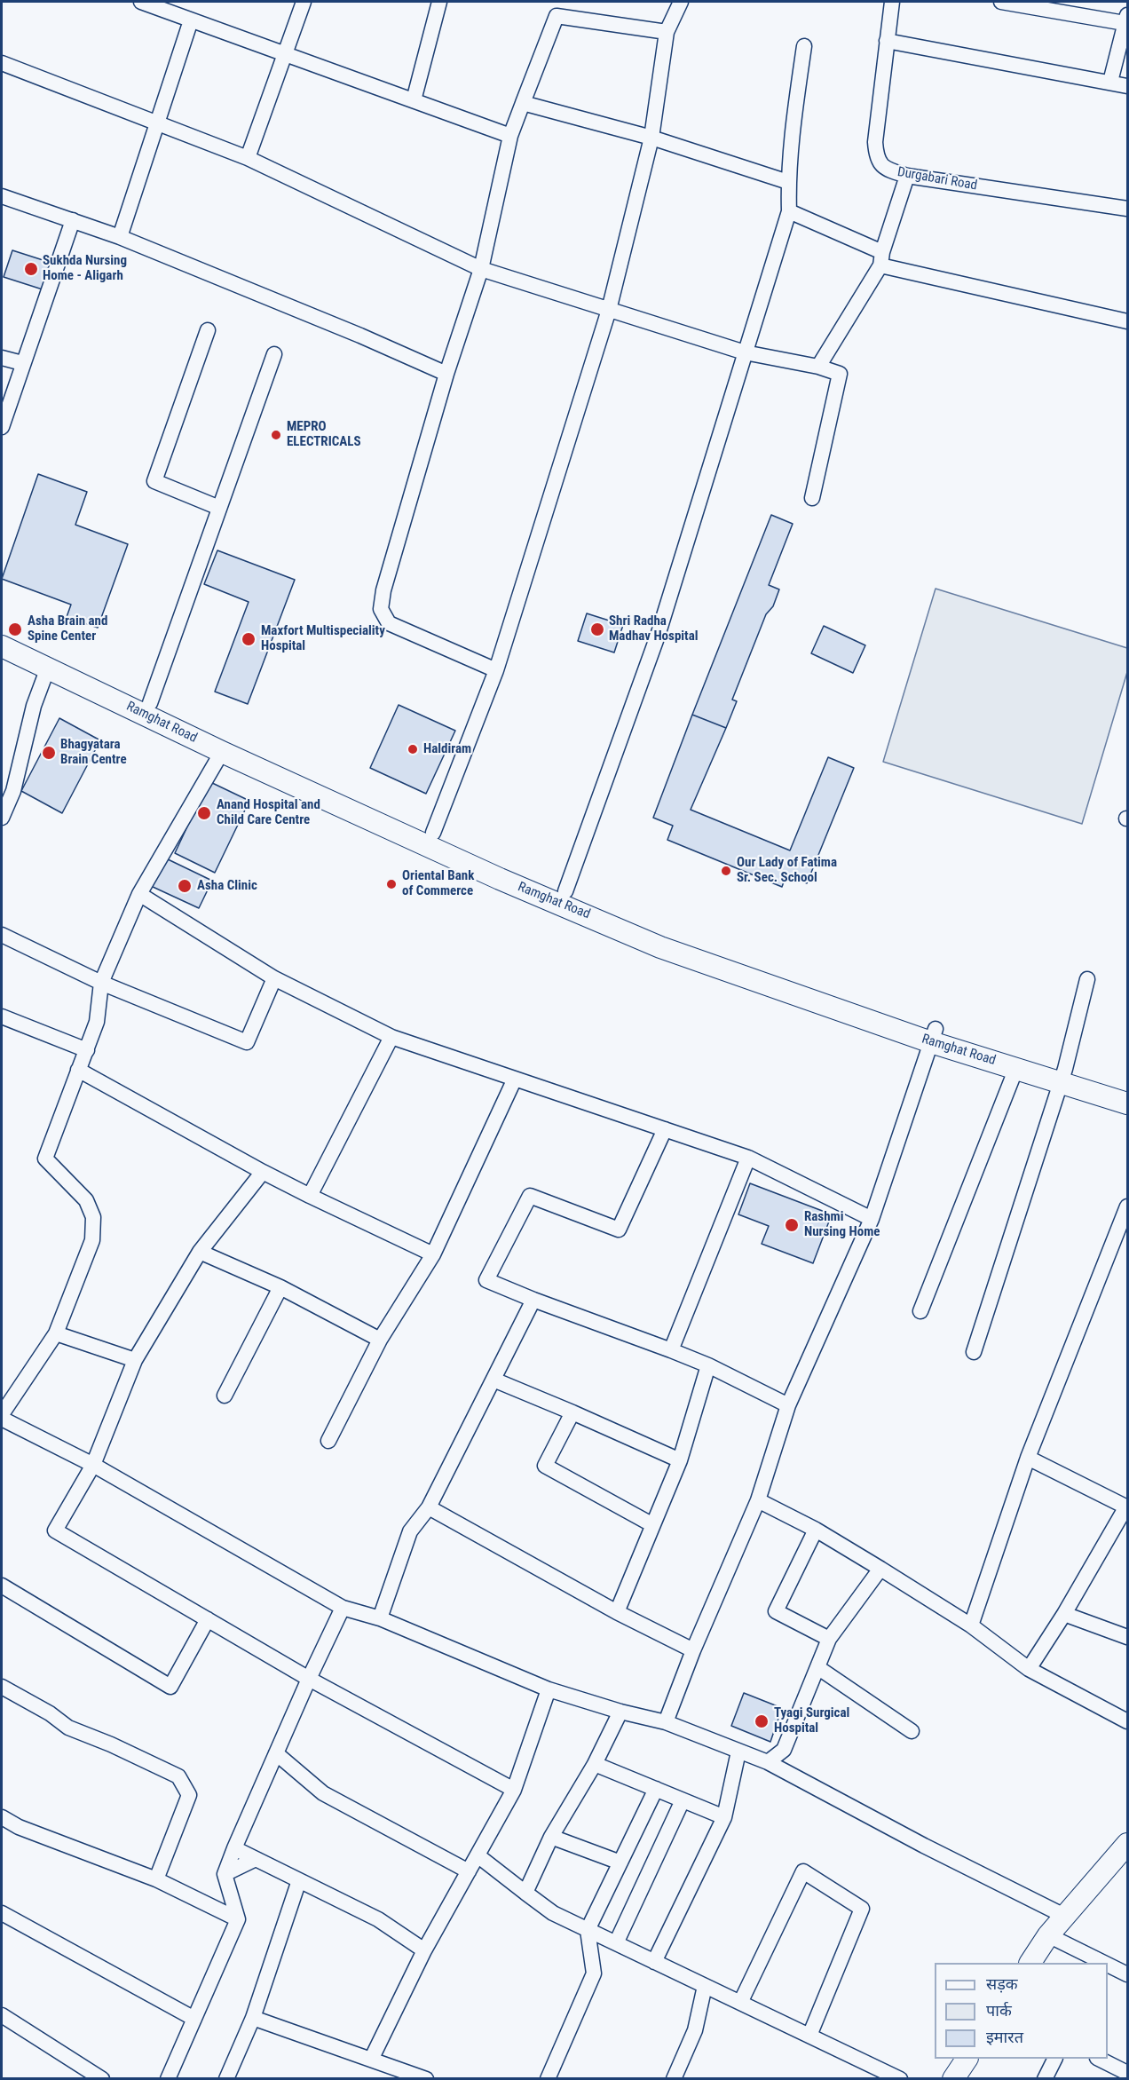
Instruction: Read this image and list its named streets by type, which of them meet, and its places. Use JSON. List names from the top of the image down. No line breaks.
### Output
{"streets":{"main road":["Ramghat Road"],"street":["Durgabari Road"]},"places":["Sukhda Nursing Home - Aligarh","MEPRO ELECTRICALS","Asha Brain and Spine Center","Shri Radha Madhav Hospital","Maxfort Multispeciality Hospital","Haldiram","Bhagyatara Brain Centre","Anand Hospital and Child Care Centre","Our Lady of Fatima Sr. Sec. School","Oriental Bank of Commerce","Asha Clinic","Rashmi Nursing Home","Tyagi Surgical Hospital"],"legend":["सड़क","पार्क","इमारत"]}
